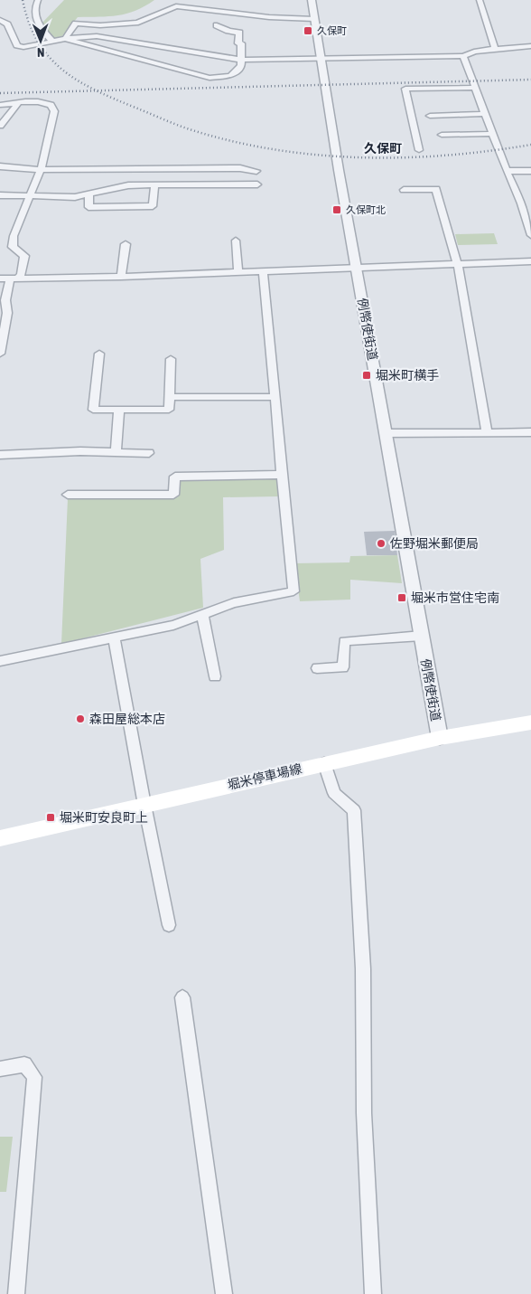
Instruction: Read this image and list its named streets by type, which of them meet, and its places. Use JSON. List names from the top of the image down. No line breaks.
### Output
{"streets":{"main road":["堀米停車場線"],"street":["例幣使街道"]},"crossings":[["例幣使街道","堀米停車場線"]],"districts":["久保町"],"places":{"transit":["久保町","久保町北","堀米町横手","堀米市営住宅南","堀米町安良町上"],"other":["佐野堀米郵便局","森田屋総本店"]},"north":"bottom"}
